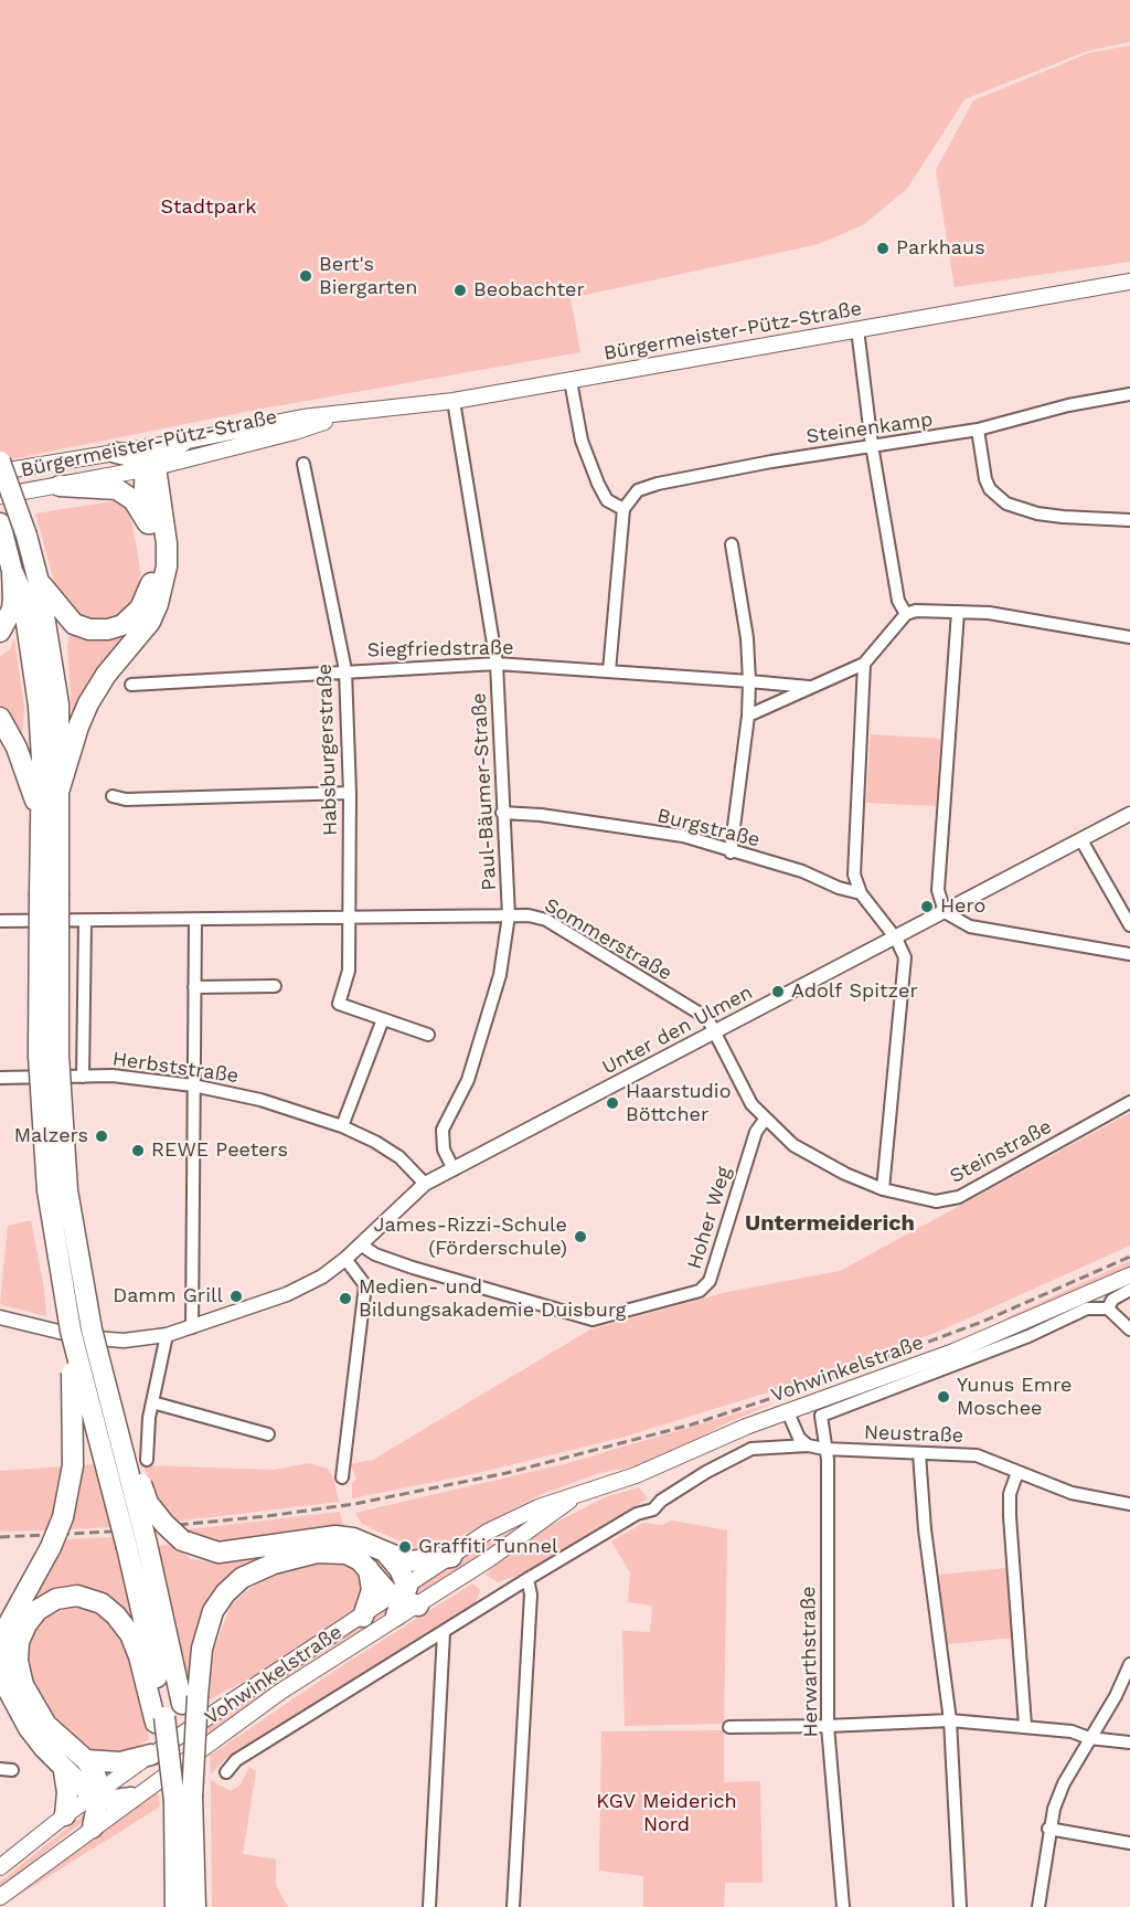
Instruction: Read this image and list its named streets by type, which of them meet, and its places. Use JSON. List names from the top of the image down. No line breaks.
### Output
{"streets":{"main road":["Bürgermeister-Pütz-Straße","Vohwinkelstraße"],"street":["Steinenkamp","Siegfriedstraße","Habsburgerstraße","Paul-Bäumer-Straße","Burgstraße","Sommerstraße","Unter den Ulmen","Herbststraße","Steinstraße","Hoher Weg","Neustraße","Herwarthstraße"]},"crossings":[["Bürgermeister-Pütz-Straße","Paul-Bäumer-Straße"],["Siegfriedstraße","Habsburgerstraße"],["Siegfriedstraße","Paul-Bäumer-Straße"],["Habsburgerstraße","Sommerstraße"],["Paul-Bäumer-Straße","Burgstraße"],["Paul-Bäumer-Straße","Sommerstraße"],["Paul-Bäumer-Straße","Unter den Ulmen"],["Sommerstraße","Unter den Ulmen"],["Sommerstraße","Steinstraße"],["Unter den Ulmen","Herbststraße"],["Unter den Ulmen","Steinstraße"],["Unter den Ulmen","Hoher Weg"],["Steinstraße","Hoher Weg"],["Neustraße","Herwarthstraße"]],"districts":["Untermeiderich"],"parks":["Stadtpark","KGV Meiderich Nord"],"places":["Parkhaus","Bert's Biergarten","Beobachter","Hero","Adolf Spitzer","Haarstudio Böttcher","Malzers","REWE Peeters","James-Rizzi-Schule (Förderschule)","Damm Grill","Medien- und Bildungsakademie Duisburg","Yunus Emre Moschee","Graffiti Tunnel"]}
